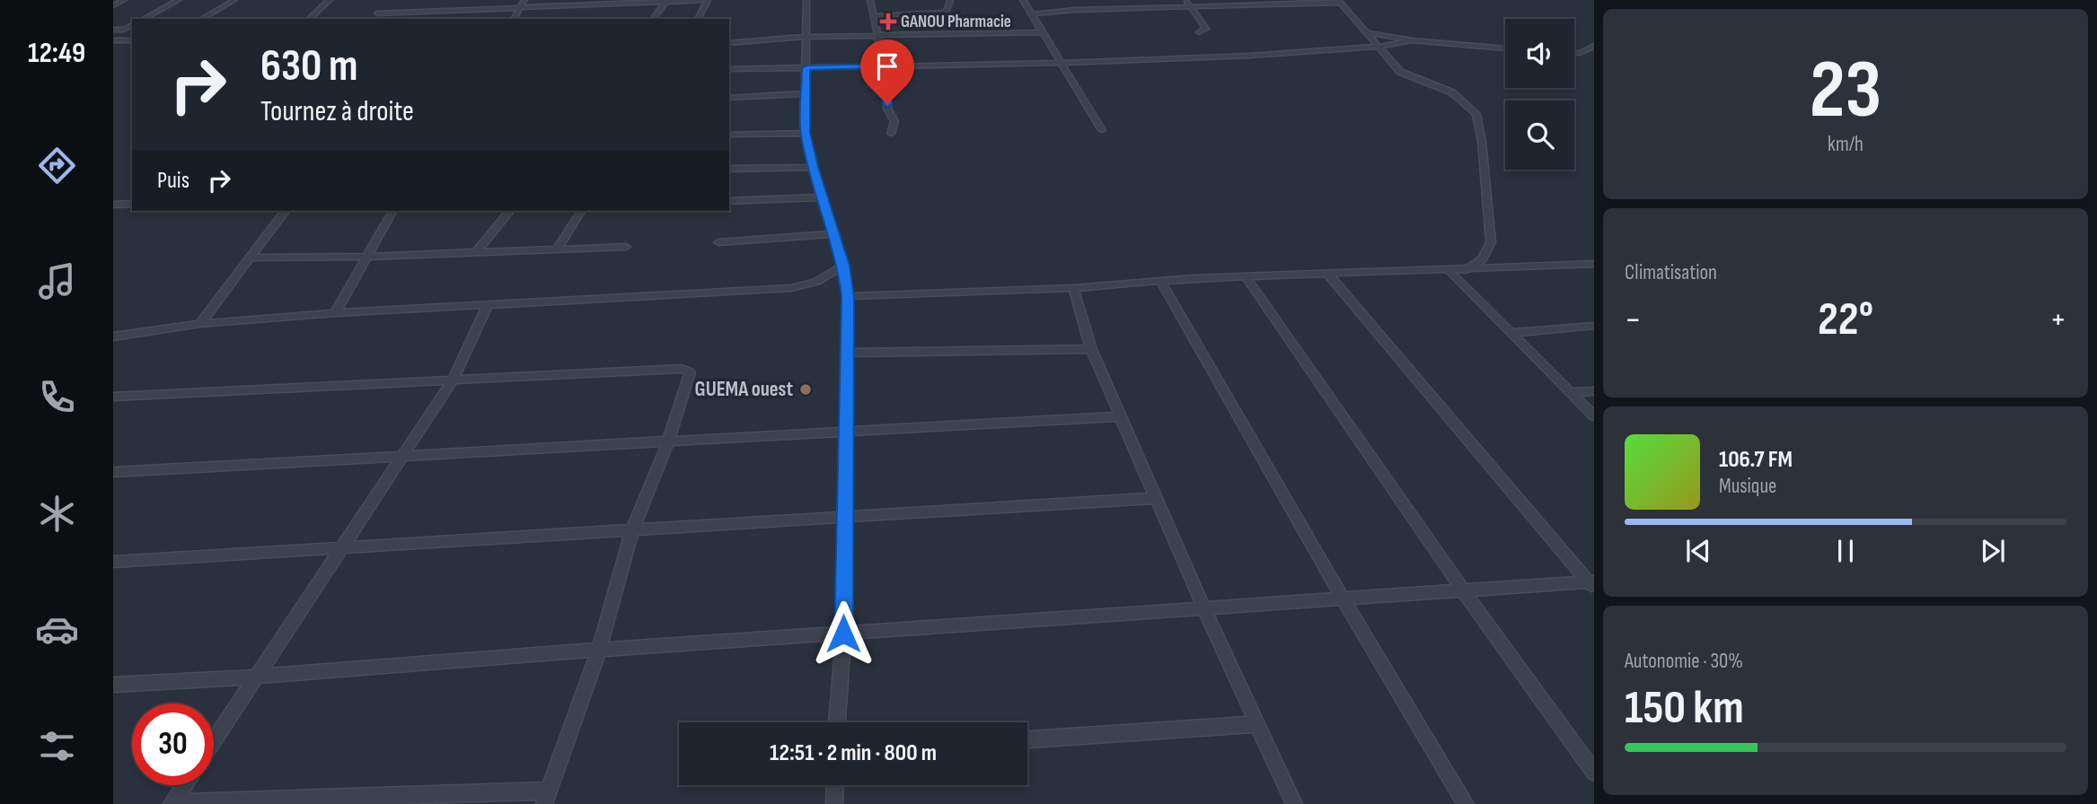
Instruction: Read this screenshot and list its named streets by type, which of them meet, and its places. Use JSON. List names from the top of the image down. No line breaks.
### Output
{"places":{"health":["GANOU Pharmacie"],"other":["GUEMA ouest"]},"page":{"tabs":"12:49","tile":[["23","km/h"],"Climatisation",["Autonomie · 30%","150 km"]],"turn":["630 m","Tournez à droite"],"then":"Puis","heat":["−","22°","+"],"song":["106.7 FM","Musique"],"limit":"30","trip":"12:51 · 2 min · 800 m"}}
